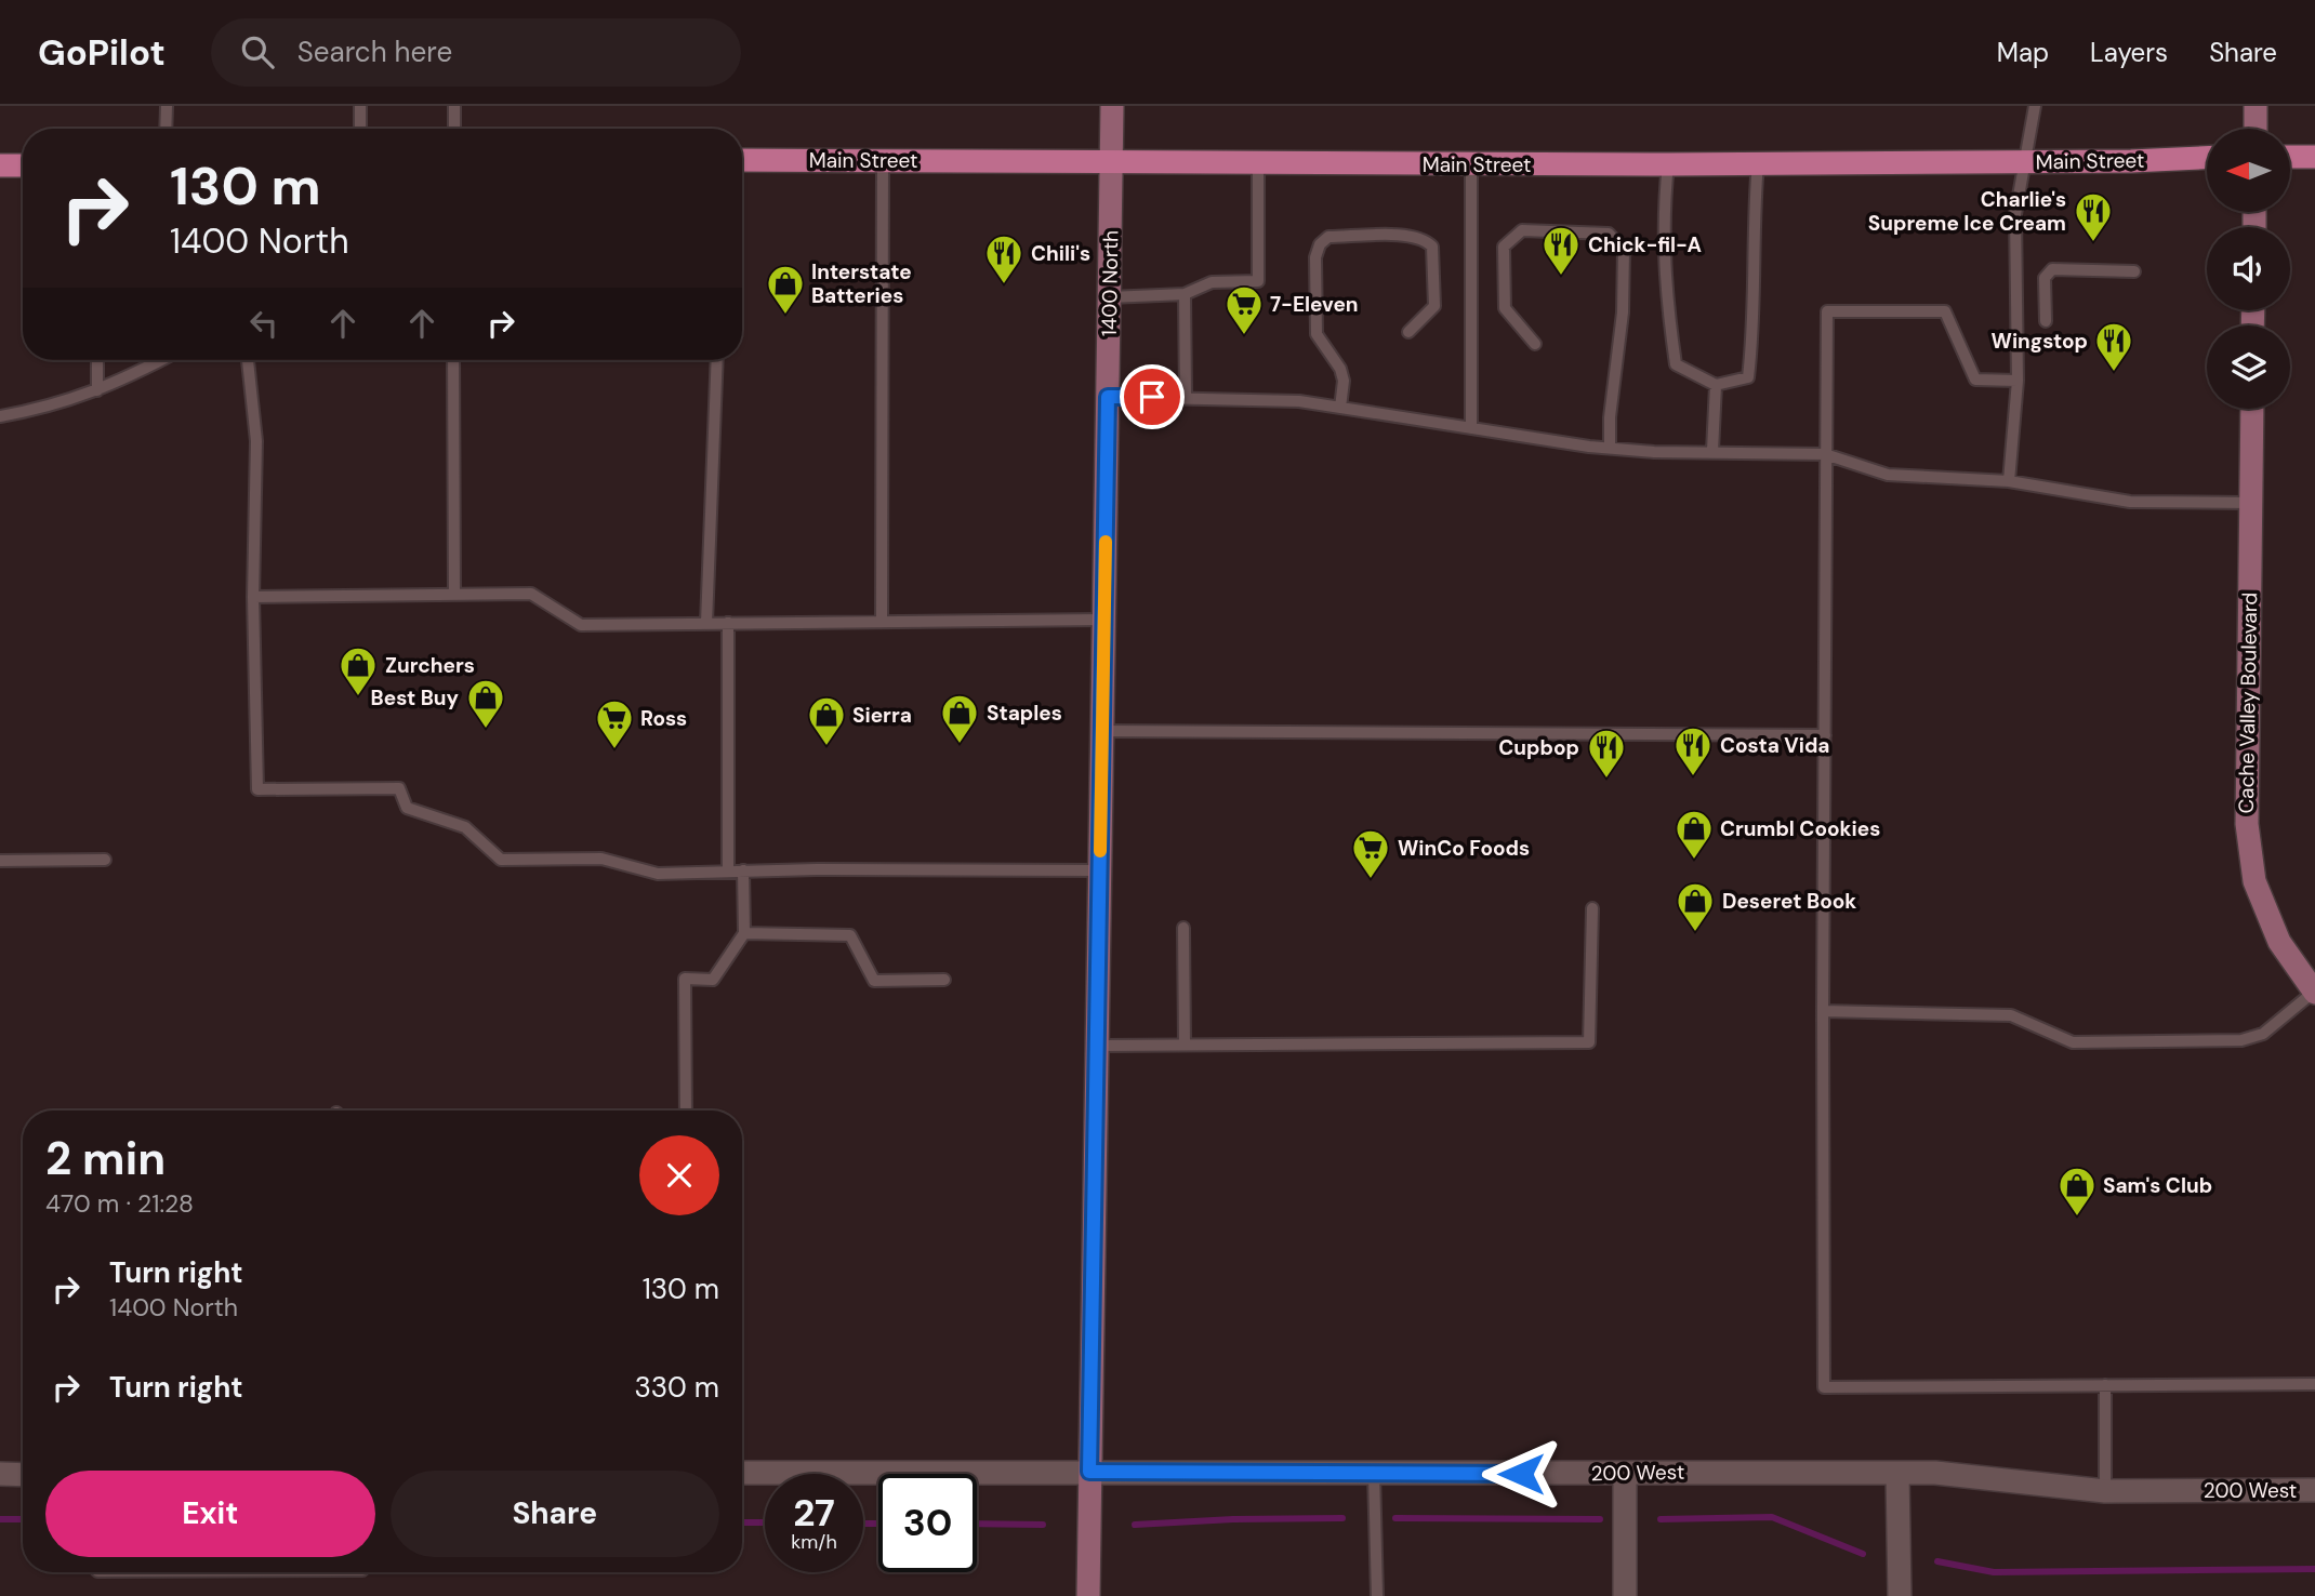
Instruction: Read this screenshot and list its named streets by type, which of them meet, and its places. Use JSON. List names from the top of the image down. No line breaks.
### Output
{"streets":{"main road":["Main Street","1400 North","Cache Valley Boulevard"],"street":["200 West"]},"crossings":[["Main Street","1400 North"],["1400 North","200 West"]],"places":{"restaurant":["Charlie's Supreme Ice Cream","Chick-fil-A","Chili's","Wingstop","Costa Vida","Cupbop"],"shop":["Interstate Batteries","Zurchers","Best Buy","Staples","Sierra","Crumbl Cookies","Deseret Book","Sam's Club"],"supermarket":["7-Eleven","Ross","WinCo Foods"]},"north":"left","page":{"header":"GoPilot","search":"Search here","nav":["Map","Layers","Share"],"turn":["130 m","1400 North"],"heading":["2 min","470 m · 21:28"],"list":[{"name":"Turn right","note":"1400 North","value":"130 m"},{"name":"Turn right","value":"330 m"}],"buttons":["Exit","Share"],"speed":"27 km/h","limit":"30"}}
